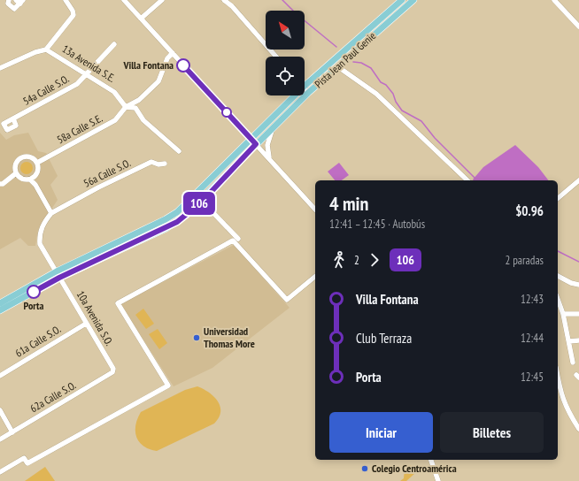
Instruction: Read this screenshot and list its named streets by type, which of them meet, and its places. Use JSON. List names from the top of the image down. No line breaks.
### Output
{"streets":{"main road":["Pista Jean Paul Genie"],"street":["13a Avenida S.E.","54a Calle S.O.","58a Calle S.E.","56a Calle S.O.","10a Avenida S.O.","61a Calle S.O.","62a Calle S.O."]},"crossings":[["Pista Jean Paul Genie","10a Avenida S.O."],["13a Avenida S.E.","54a Calle S.O."],["13a Avenida S.E.","58a Calle S.E."],["56a Calle S.O.","10a Avenida S.O."],["10a Avenida S.O.","61a Calle S.O."],["10a Avenida S.O.","62a Calle S.O."]],"places":["Villa Fontana","Porta","Universidad Thomas More","Colegio Centroamérica"],"lines":["bus line 106"],"north":"top left","page":{"on_map":"106","heading":["4 min","12:41 – 12:45 · Autobús","$0.96"],"legs":["2","106","2 paradas"],"list":[{"name":"Villa Fontana","value":"12:43"},{"name":"Club Terraza","value":"12:44"},{"name":"Porta","value":"12:45"}],"buttons":["Iniciar","Billetes"]}}
